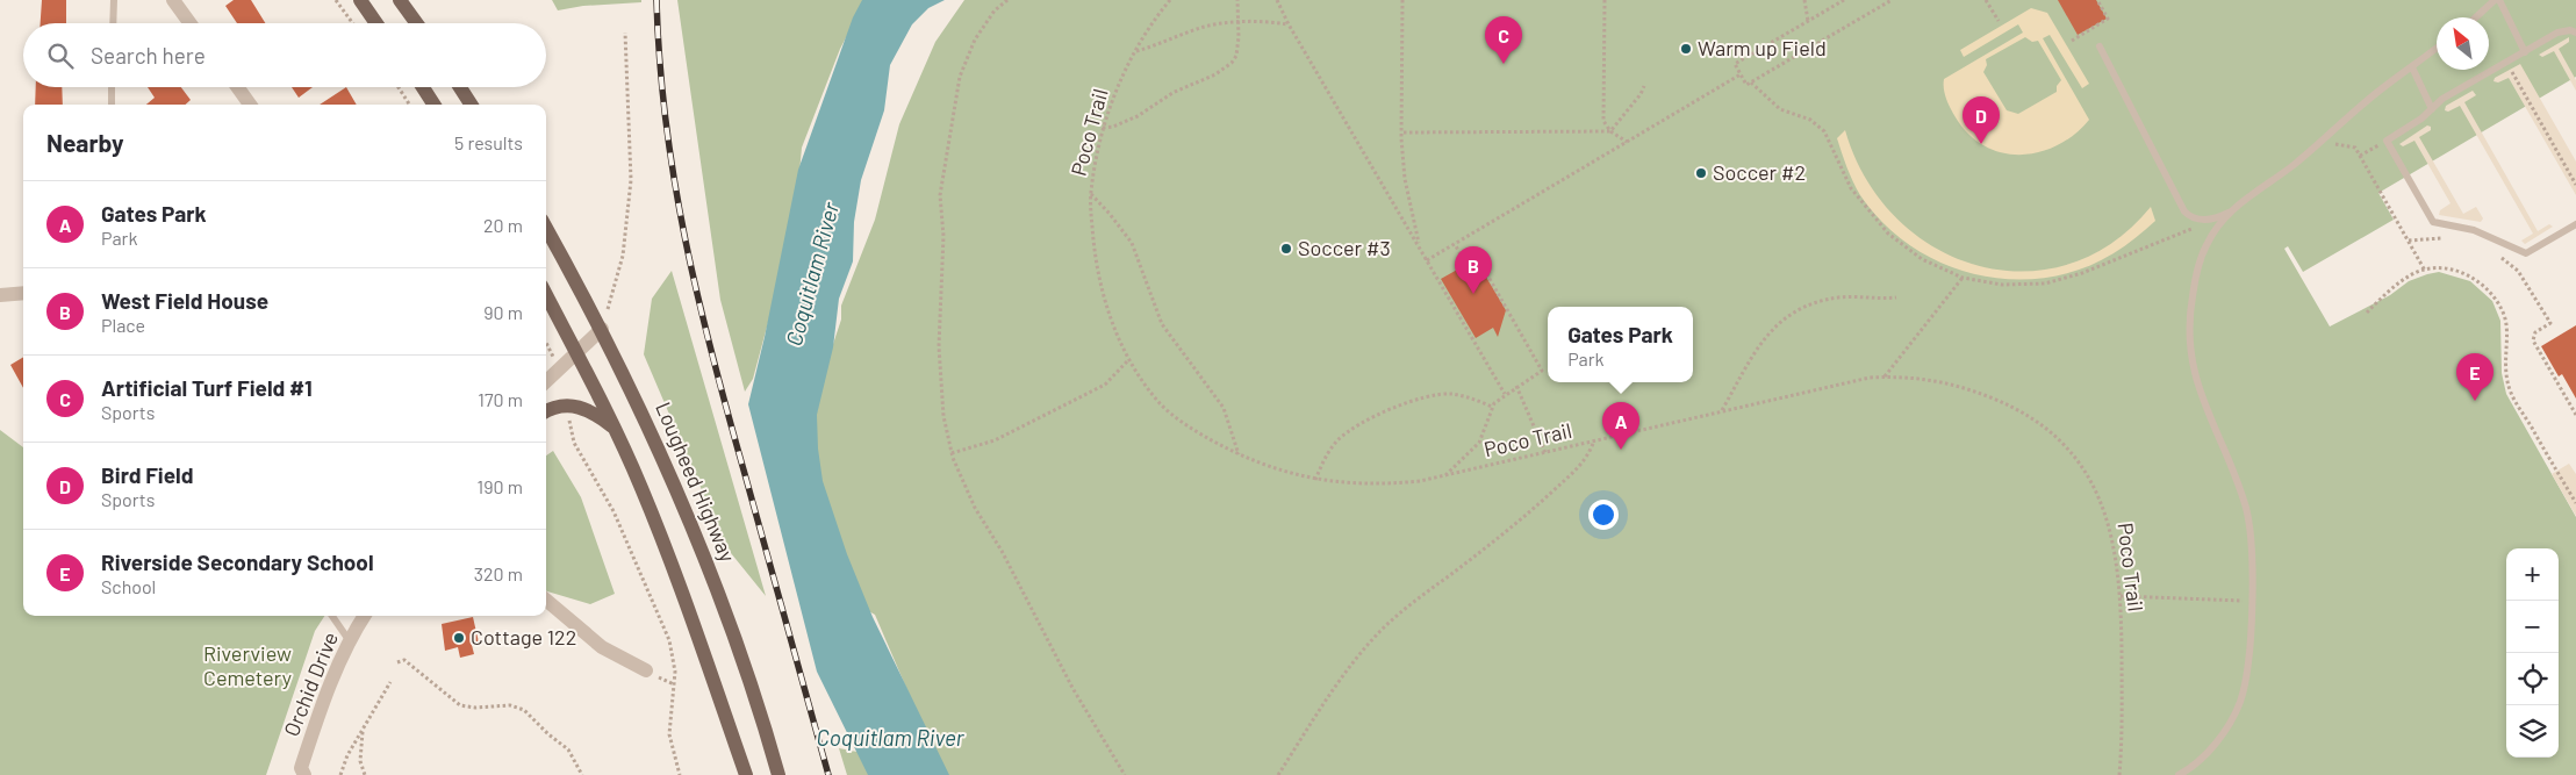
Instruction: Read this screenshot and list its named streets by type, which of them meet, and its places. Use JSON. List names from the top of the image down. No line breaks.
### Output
{"streets":{"main road":["Lougheed Highway"],"street":["Orchid Drive"],"path":["Poco Trail"]},"water":["Coquitlam River"],"parks":["Riverview Cemetery"],"places":["Warm up Field","Soccer #2","Soccer #3","Cottage 122"],"north":"top left","page":{"pins":["C","D","B","E","A"],"search":"Search here","heading":["Nearby","5 results"],"list":[{"mark":"A","name":"Gates Park","note":"Park","value":"20 m"},{"mark":"B","name":"West Field House","note":"Place","value":"90 m"},{"mark":"C","name":"Artificial Turf Field #1","note":"Sports","value":"170 m"},{"mark":"D","name":"Bird Field","note":"Sports","value":"190 m"},{"mark":"E","name":"Riverside Secondary School","note":"School","value":"320 m"}],"popup":["Gates Park","Park"],"map_buttons":["+","−"]}}
